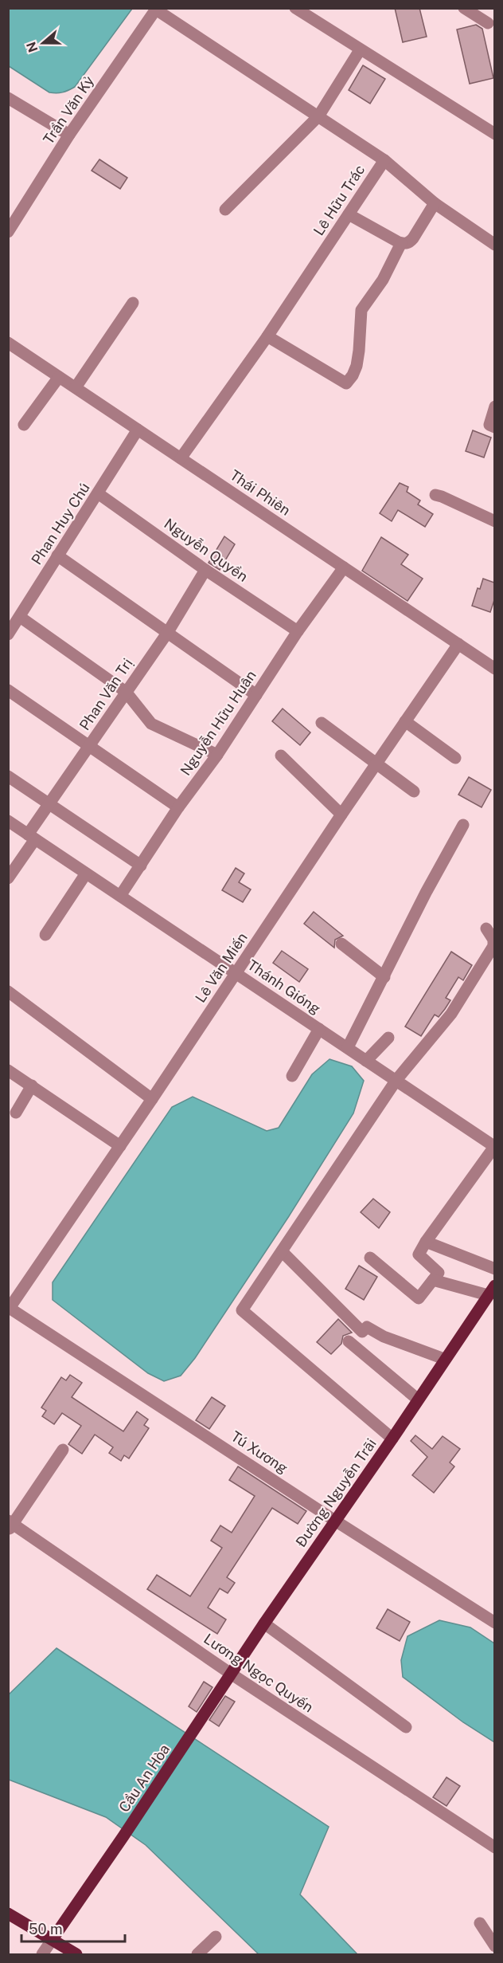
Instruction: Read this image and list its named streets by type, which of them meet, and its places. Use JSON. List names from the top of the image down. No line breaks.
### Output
{"streets":{"main road":["Đường Nguyễn Trãi","Cầu An Hòa"],"street":["Trần Văn Kỷ","Lê Hữu Trác","Thái Phiên","Phan Huy Chú","Nguyễn Quyền","Phan Văn Trị","Nguyễn Hữu Huân","Lê Văn Miến","Thánh Gióng","Tú Xương","Lương Ngọc Quyến"]},"crossings":[["Trần Văn Kỷ","Lê Hữu Trác"],["Lê Hữu Trác","Thái Phiên"],["Thái Phiên","Phan Huy Chú"],["Thái Phiên","Nguyễn Hữu Huân"],["Thái Phiên","Lê Văn Miến"],["Phan Huy Chú","Nguyễn Quyền"],["Nguyễn Quyền","Phan Văn Trị"],["Nguyễn Quyền","Nguyễn Hữu Huân"],["Phan Văn Trị","Thánh Gióng"],["Nguyễn Hữu Huân","Thánh Gióng"],["Lê Văn Miến","Thánh Gióng"],["Lê Văn Miến","Tú Xương"],["Tú Xương","Đường Nguyễn Trãi"],["Đường Nguyễn Trãi","Lương Ngọc Quyến"],["Đường Nguyễn Trãi","Cầu An Hòa"]],"scale_bar":"50 m","north":"left"}
